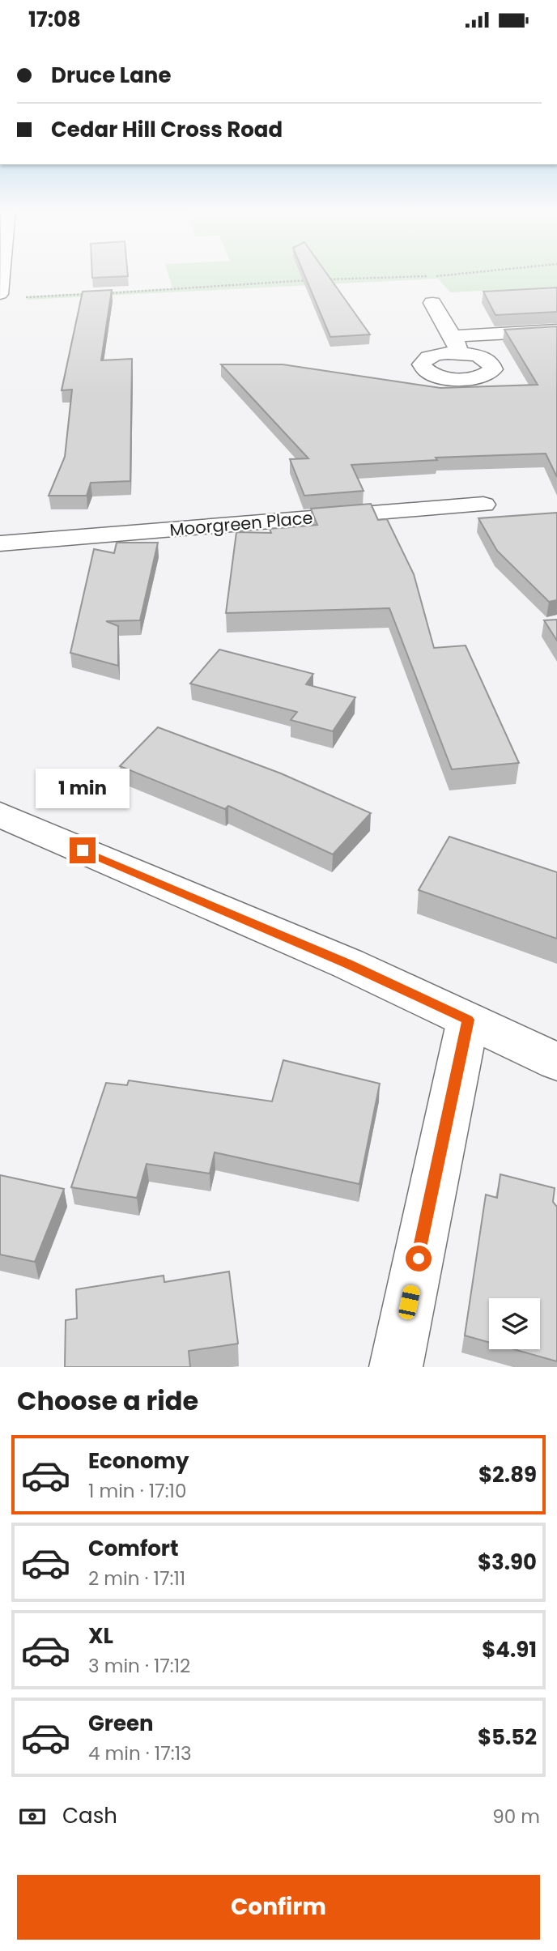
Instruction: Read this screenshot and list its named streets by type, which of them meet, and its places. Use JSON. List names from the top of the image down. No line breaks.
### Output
{"streets":{"street":["Moorgreen Place"]},"page":{"status":"17:08","banner":["Druce Lane","Cedar Hill Cross Road"],"bubble":"1 min","heading":"Choose a ride","list":[{"name":"Economy","note":"1 min · 17:10","value":"$2.89"},{"name":"Comfort","note":"2 min · 17:11","value":"$3.90"},{"name":"XL","note":"3 min · 17:12","value":"$4.91"},{"name":"Green","note":"4 min · 17:13","value":"$5.52"}],"pay":["Cash","90 m"],"buttons":"Confirm"}}
